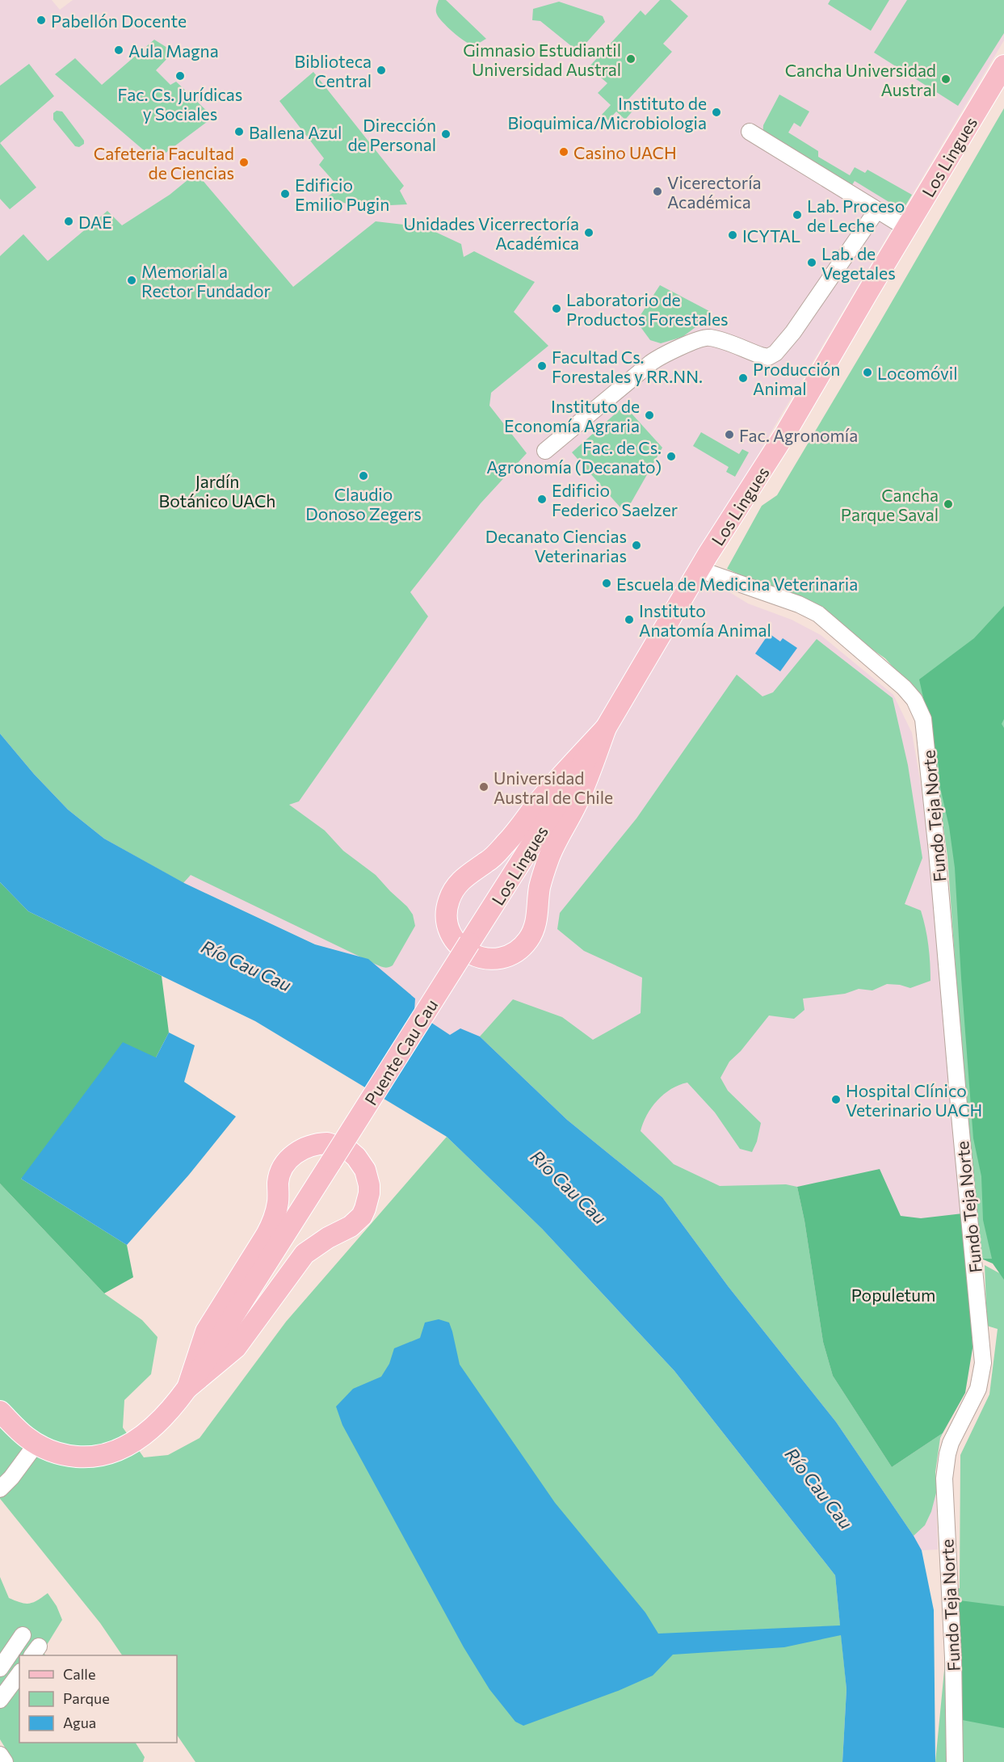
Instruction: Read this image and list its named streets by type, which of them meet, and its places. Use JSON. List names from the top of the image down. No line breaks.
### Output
{"streets":{"main road":["Los Lingues","Puente Cau Cau"],"street":["Fundo Teja Norte"]},"crossings":[["Los Lingues","Fundo Teja Norte"],["Los Lingues","Puente Cau Cau"]],"water":["Río Cau Cau"],"parks":["Jardín Botánico UACh","Populetum"],"places":["Pabellón Docente","Aula Magna","Gimnasio Estudiantil Universidad Austral","Biblioteca Central","Fac. Cs. Jurídicas y Sociales","Cancha Universidad Austral","Instituto de Bioquimica/Microbiologia","Ballena Azul","Dirección de Personal","Casino UACH","Cafeteria Facultad de Ciencias","Vicerectoría Académica","Edificio Emilio Pugin","Lab. Proceso de Leche","DAE","Unidades Vicerrectoría Académica","ICYTAL","Lab. de Vegetales","Memorial a Rector Fundador","Laboratorio de Productos Forestales","Facultad Cs. Forestales y RR.NN.","Locomóvil","Producción Animal","Instituto de Economía Agraria","Fac. Agronomía","Fac. de Cs. Agronomía (Decanato)","Claudio Donoso Zegers","Edificio Federico Saelzer","Cancha Parque Saval","Decanato Ciencias Veterinarias","Escuela de Medicina Veterinaria","Instituto Anatomía Animal","Universidad Austral de Chile","Hospital Clínico Veterinario UACH"],"legend":["Calle","Parque","Agua"]}
